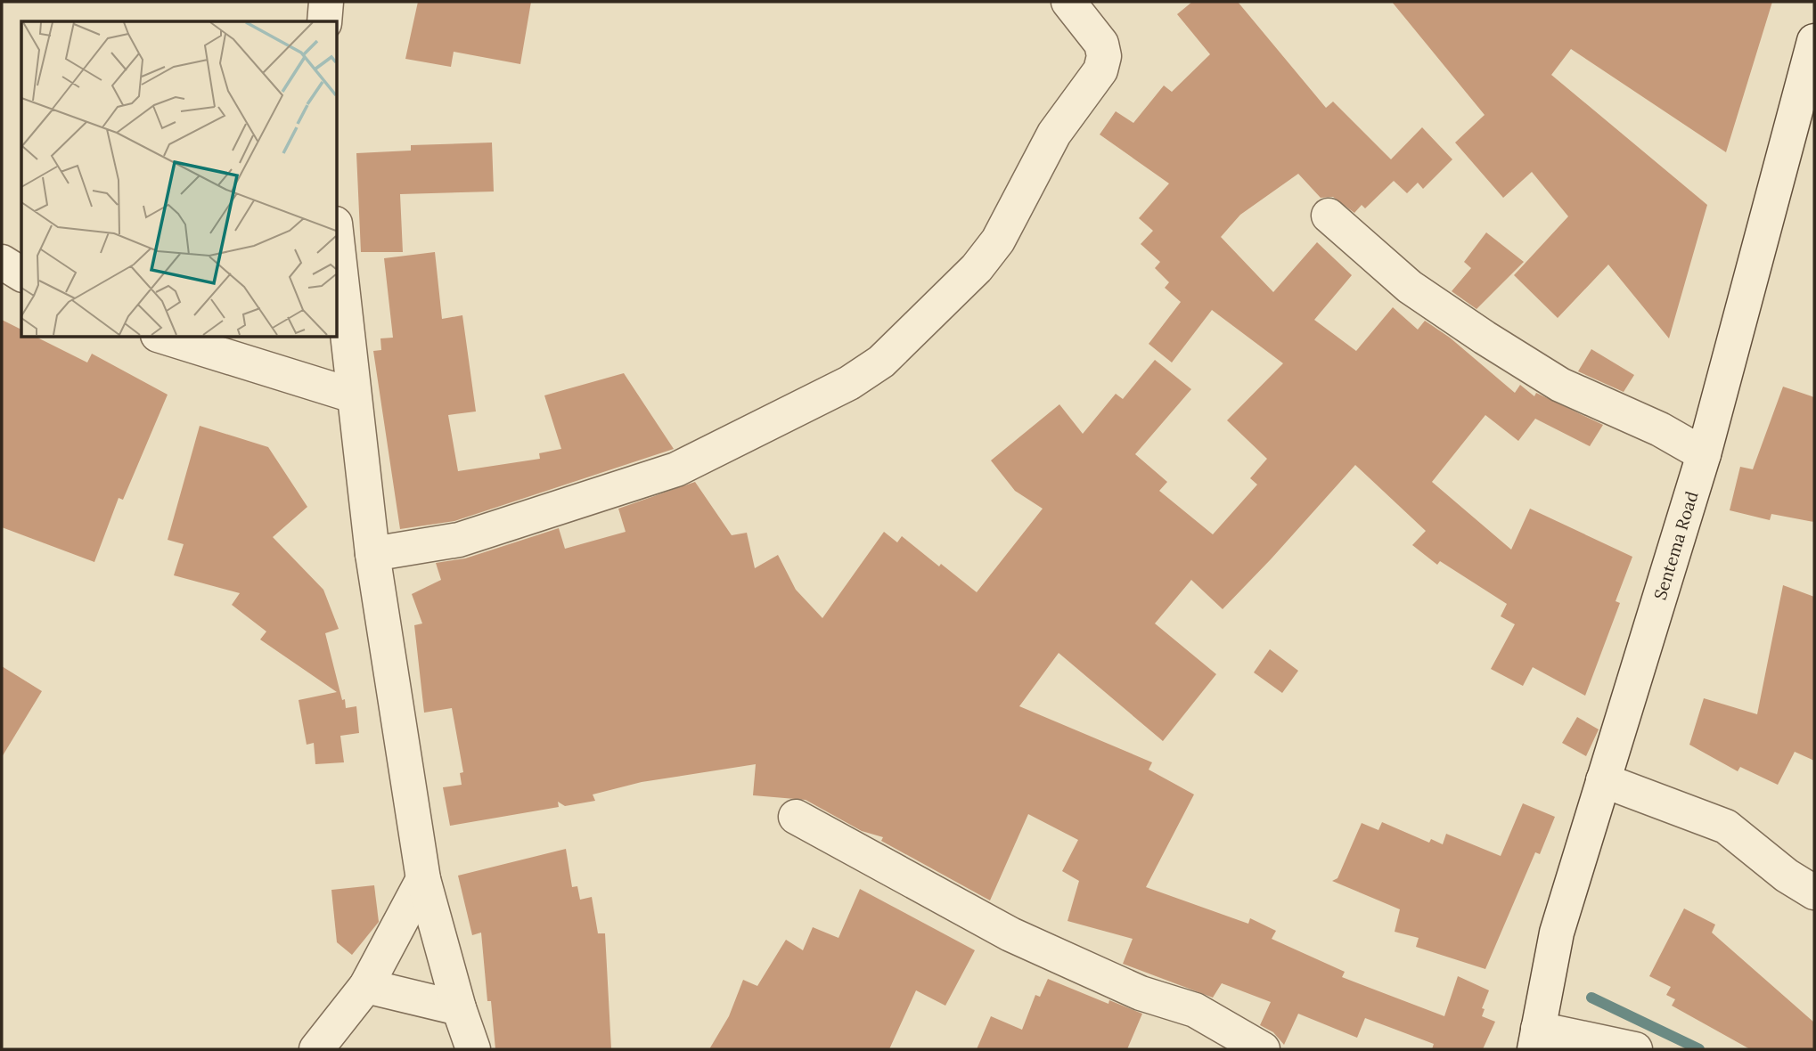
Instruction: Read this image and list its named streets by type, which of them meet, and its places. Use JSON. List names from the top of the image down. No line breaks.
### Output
{"streets":{"street":["Sentema Road"]}}
